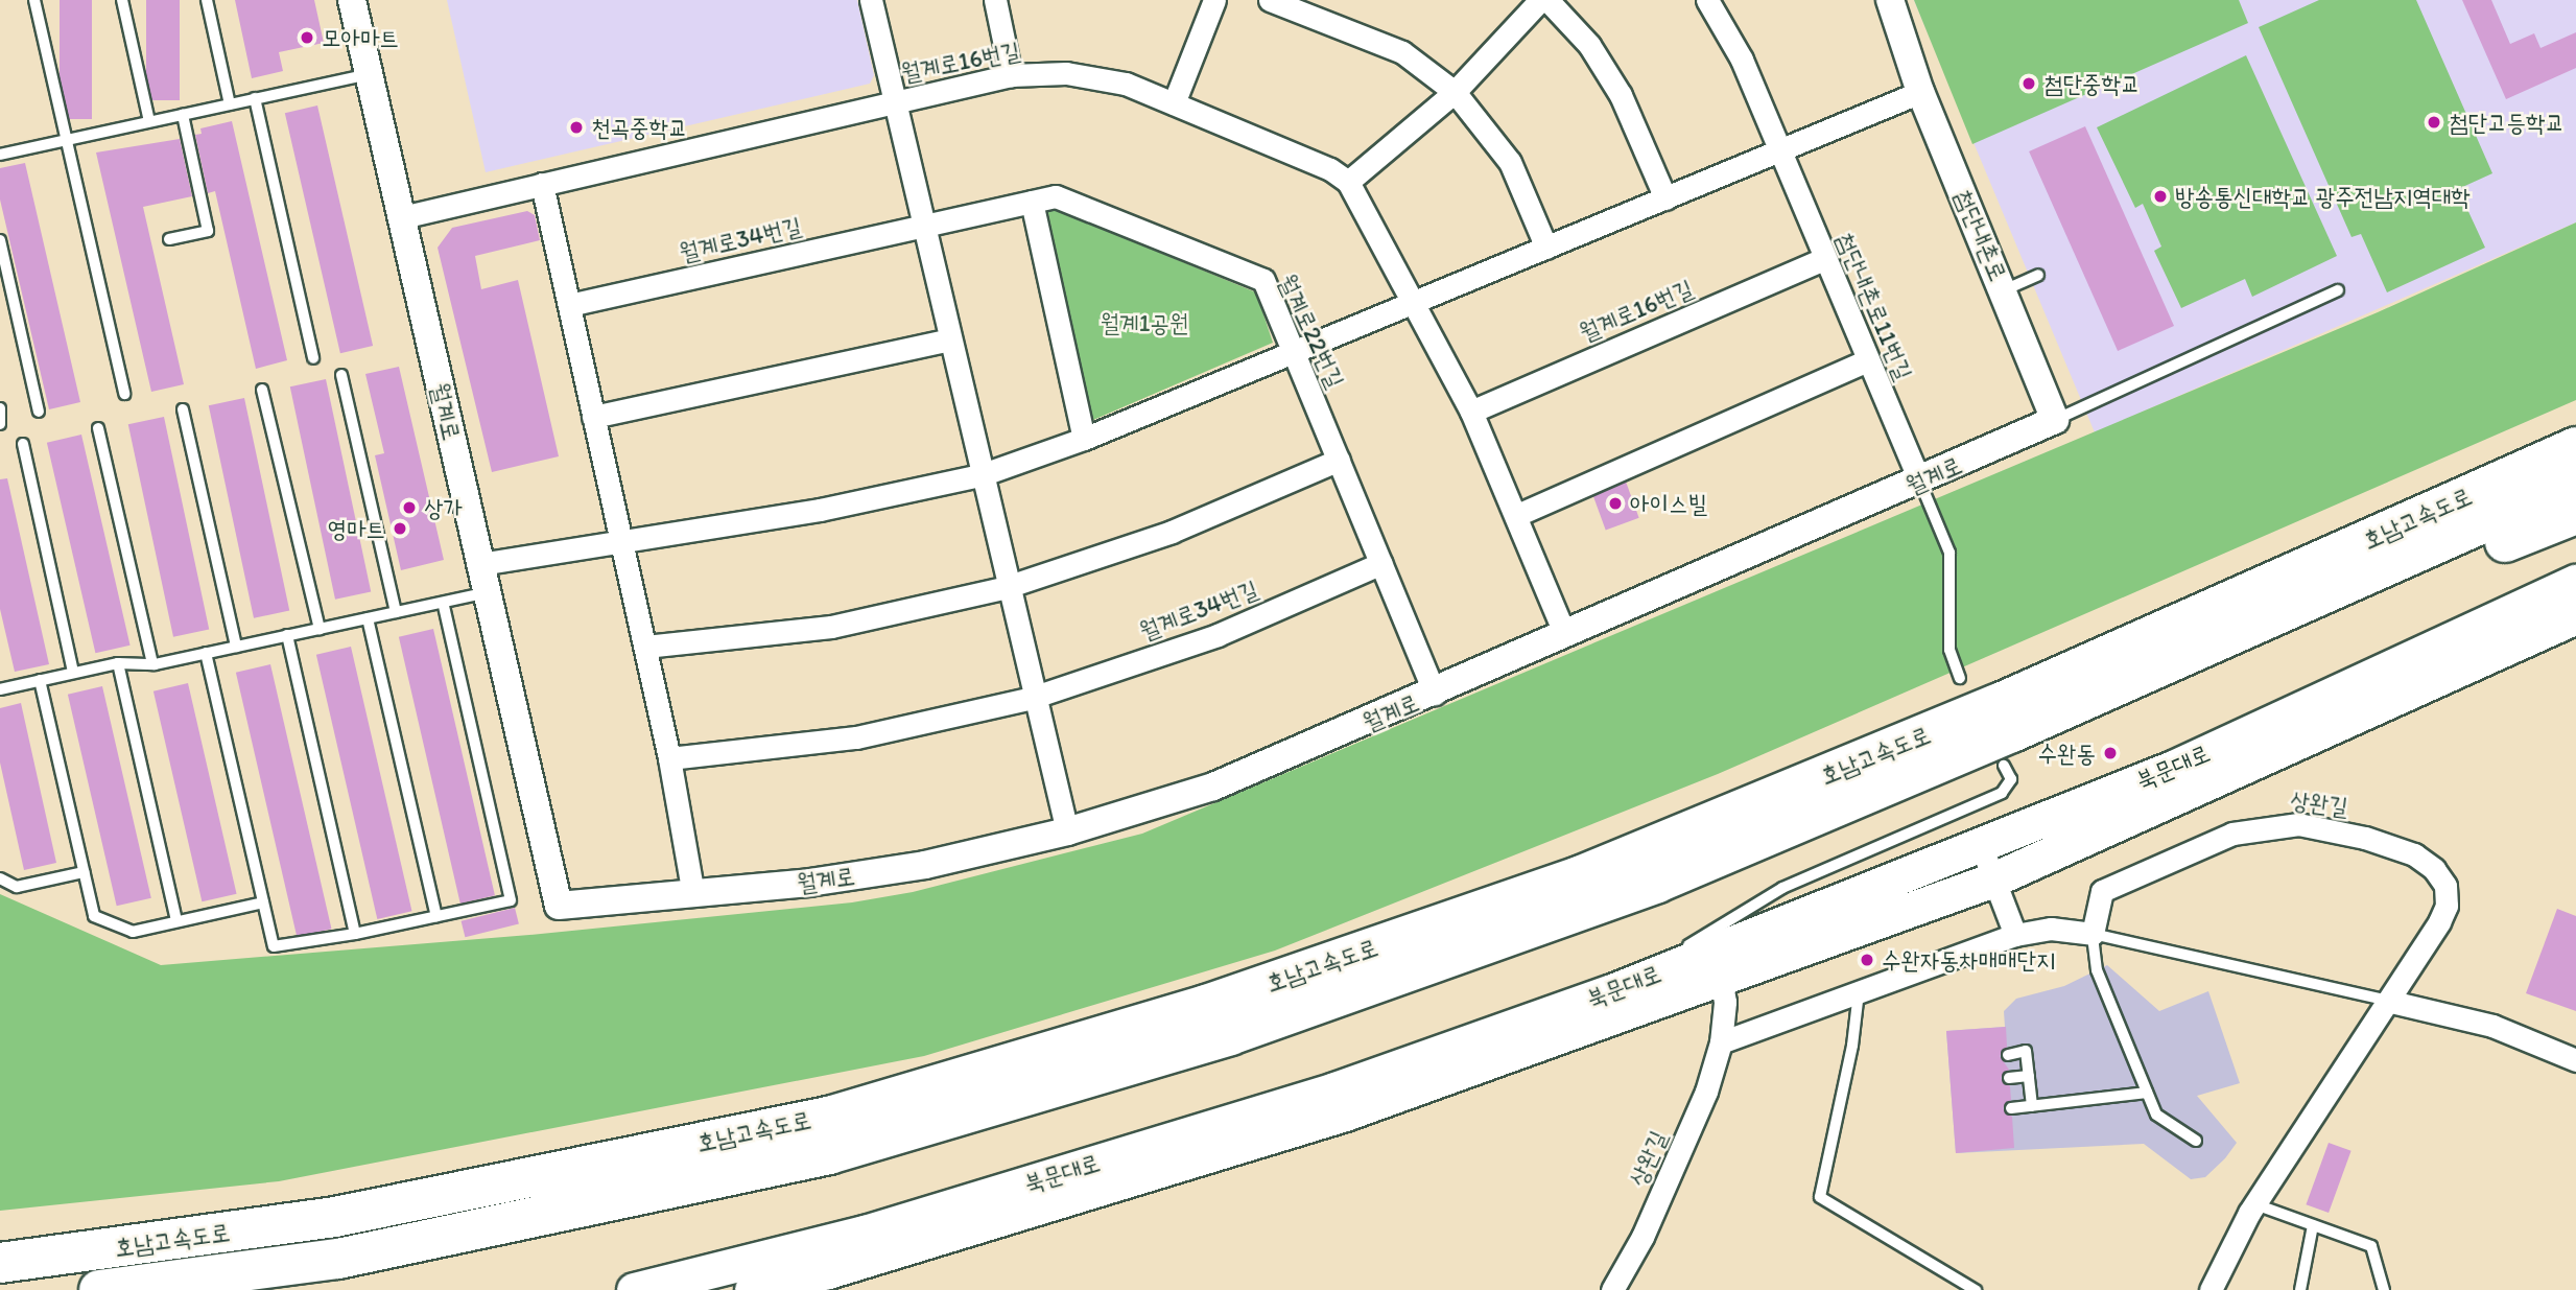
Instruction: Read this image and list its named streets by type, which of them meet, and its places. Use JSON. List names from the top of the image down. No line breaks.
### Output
{"streets":{"highway":["호남고속도로"],"main road":["북문대로"],"street":["월계로16번길","첨단내촌로","월계로34번길","첨단내촌로11번길","월계로22번길","월계로","상완길"]},"crossings":[["월계로16번길","첨단내촌로11번길"],["월계로16번길","월계로"],["첨단내촌로","월계로"],["월계로34번길","월계로22번길"],["첨단내촌로11번길","월계로"],["월계로22번길","월계로"],["북문대로","상완길"]],"parks":["월계1공원"],"places":["모아마트","첨단중학교","첨단고등학교","천곡중학교","방송통신대학교 광주전남지역대학","아이스빌","상가","영마트","수완동","수완자동차매매단지"]}
